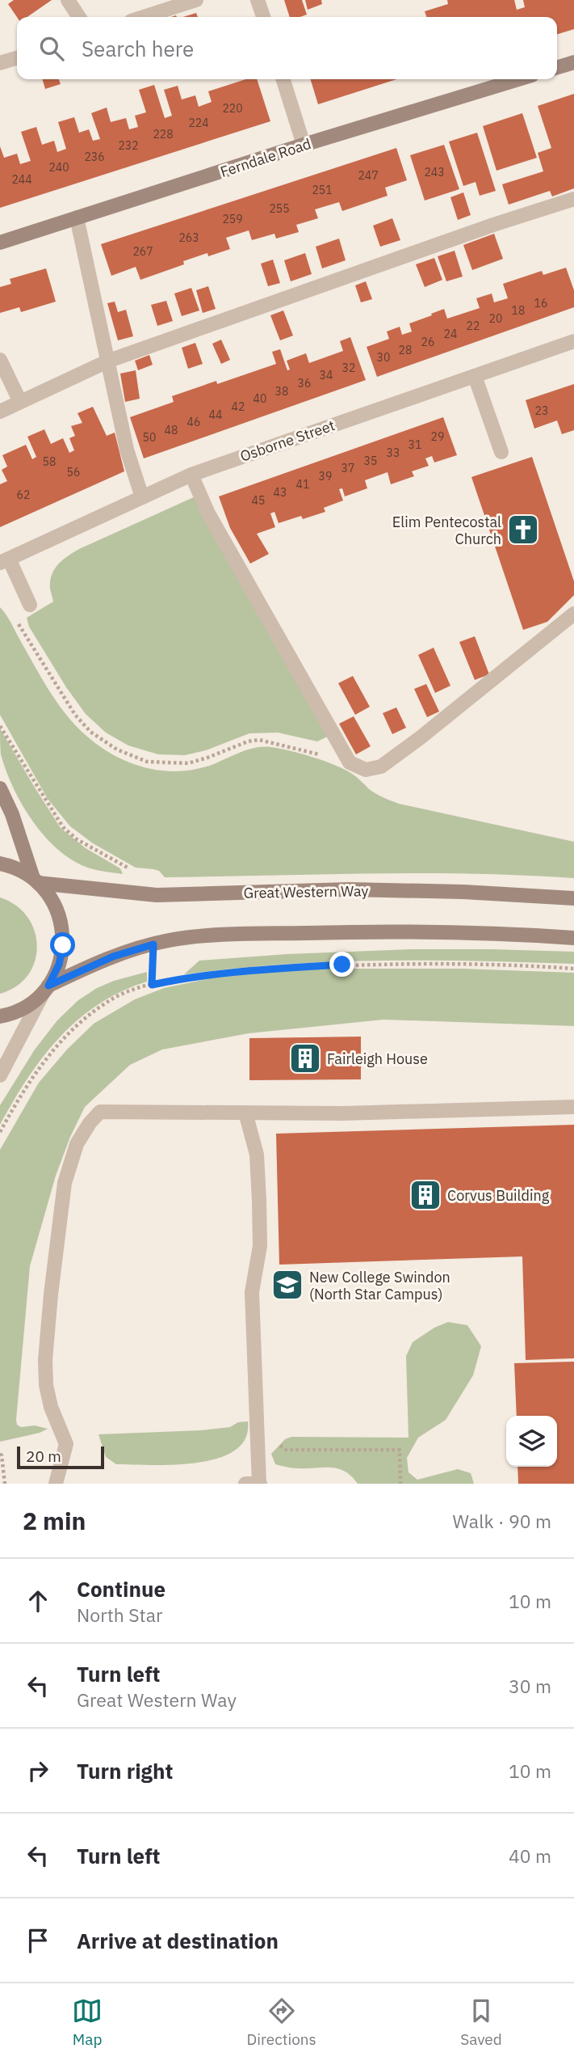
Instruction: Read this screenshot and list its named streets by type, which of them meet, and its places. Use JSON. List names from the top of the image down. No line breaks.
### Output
{"streets":{"main road":["Ferndale Road","Great Western Way"],"street":["Osborne Street"]},"places":{"church":["Elim Pentecostal Church"],"building":["Fairleigh House","Corvus Building"],"school or university":["New College Swindon (North Star Campus)"]},"house_numbers":["220","224","228","232","236","240","243","247","244","251","255","259","263","267","16","18","20","22","24","26","28","30","32","34","36","38","40","42","23","44","46","48","29","50","31","33","35","58","37","56","39","41","43","62","45"],"scale_bar":"20 m","page":{"search":"Search here","scale":"20 m","heading":["2 min","Walk · 90 m"],"list":[["Continue","North Star","10 m"],["Turn left","Great Western Way","30 m"],["Turn right","10 m"],["Turn left","40 m"],"Arrive at destination"],"nav":["Map","Directions","Saved"]}}
